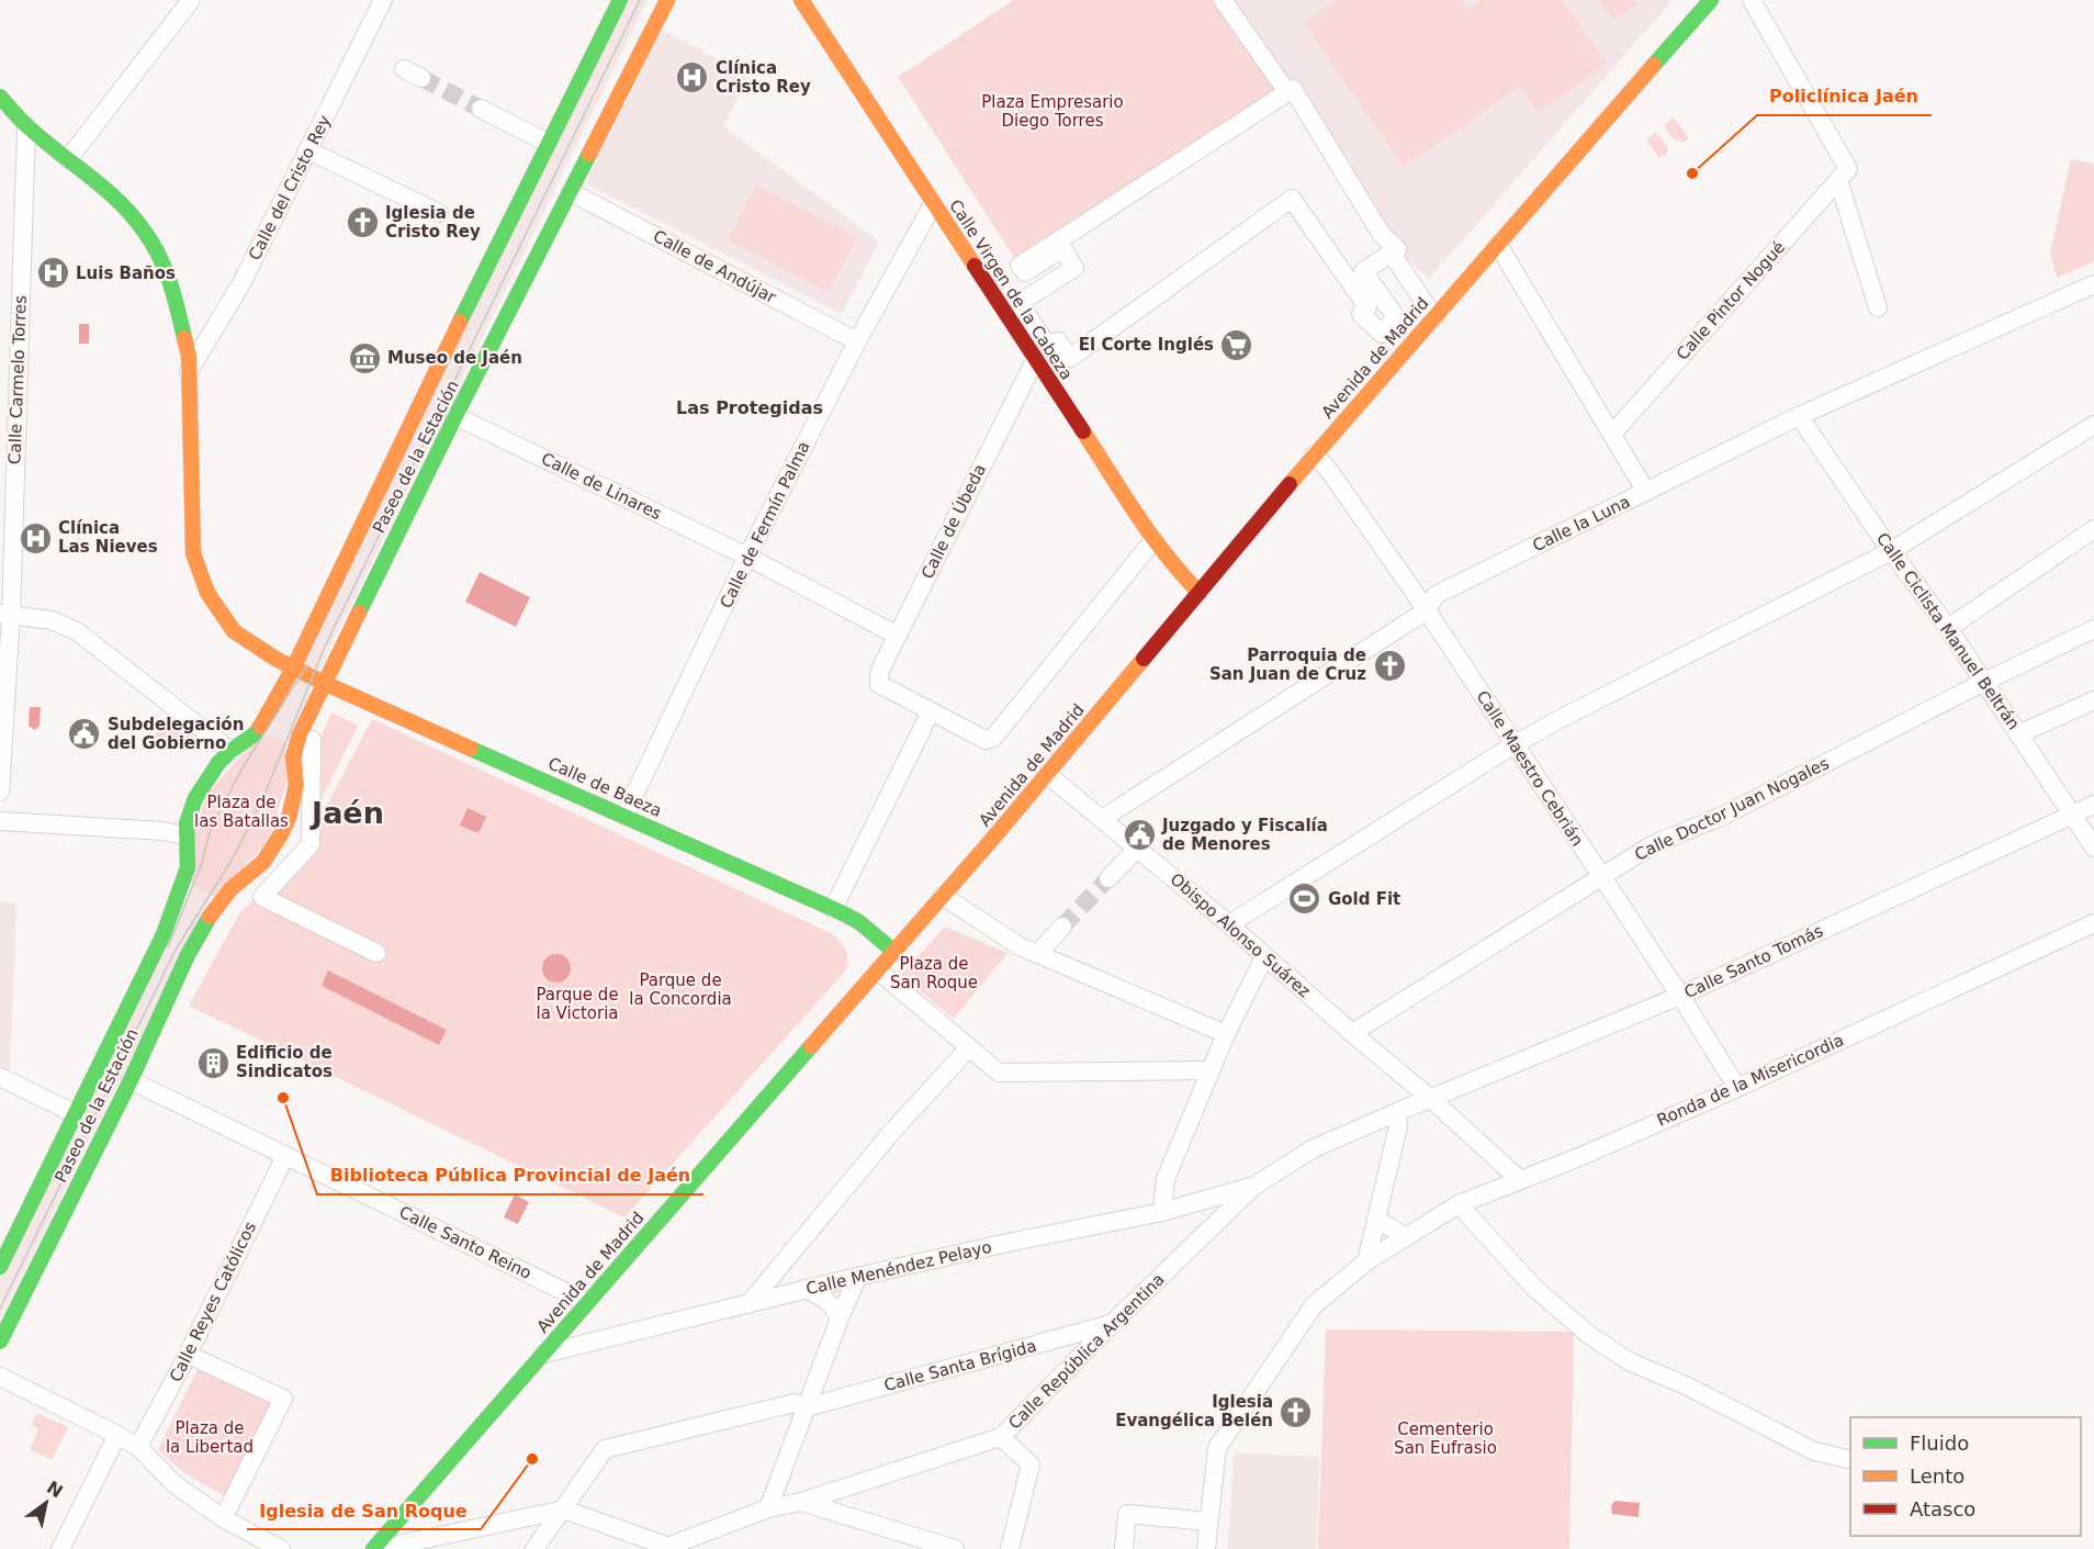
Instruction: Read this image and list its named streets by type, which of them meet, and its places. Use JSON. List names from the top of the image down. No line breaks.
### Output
{"streets":{"street":["Calle del Cristo Rey","Calle de Andújar","Calle Virgen de la Cabeza","Calle Pintor Nogué","Avenida de Madrid","Calle Carmelo Torres","Paseo de la Estación","Calle de Linares","Calle de Úbeda","Calle la Luna","Calle de Fermín Palma","Calle Ciclista Manuel Beltrán","Calle Maestro Cebrián","Calle de Baeza","Calle Doctor Juan Nogales","Obispo Alonso Suárez","Calle Santo Tomás","Ronda de la Misericordia","Calle Santo Reino","Calle Menéndez Pelayo","Calle Reyes Católicos","Calle República Argentina","Calle Santa Brígida"]},"crossings":[["Calle del Cristo Rey","Calle de Baeza"],["Calle de Andújar","Paseo de la Estación"],["Calle de Andújar","Calle de Fermín Palma"],["Calle Virgen de la Cabeza","Avenida de Madrid"],["Calle Virgen de la Cabeza","Calle de Úbeda"],["Calle Virgen de la Cabeza","Calle de Fermín Palma"],["Avenida de Madrid","Calle Maestro Cebrián"],["Avenida de Madrid","Calle de Baeza"],["Avenida de Madrid","Obispo Alonso Suárez"],["Avenida de Madrid","Calle Santo Reino"],["Avenida de Madrid","Calle Menéndez Pelayo"],["Calle Carmelo Torres","Calle de Baeza"],["Paseo de la Estación","Calle de Linares"],["Paseo de la Estación","Calle de Baeza"],["Paseo de la Estación","Calle Santo Reino"],["Calle de Linares","Calle de Úbeda"],["Calle de Linares","Calle de Fermín Palma"],["Calle la Luna","Calle Ciclista Manuel Beltrán"],["Calle la Luna","Calle Maestro Cebrián"],["Calle la Luna","Obispo Alonso Suárez"],["Calle de Fermín Palma","Calle de Baeza"],["Calle Ciclista Manuel Beltrán","Calle Doctor Juan Nogales"],["Calle Ciclista Manuel Beltrán","Calle Santo Tomás"],["Calle Maestro Cebrián","Calle Doctor Juan Nogales"],["Calle Maestro Cebrián","Calle Santo Tomás"],["Calle Maestro Cebrián","Ronda de la Misericordia"],["Calle Doctor Juan Nogales","Obispo Alonso Suárez"],["Obispo Alonso Suárez","Calle Santo Tomás"],["Obispo Alonso Suárez","Ronda de la Misericordia"],["Obispo Alonso Suárez","Calle República Argentina"],["Calle Santo Tomás","Calle República Argentina"],["Calle Santo Reino","Calle Reyes Católicos"],["Calle Menéndez Pelayo","Calle República Argentina"],["Calle República Argentina","Calle Santa Brígida"]],"districts":["Las Protegidas","Jaén"],"parks":["Plaza Empresario Diego Torres","Plaza de las Batallas","Plaza de San Roque","Parque de la Concordia","Parque de la Victoria","Plaza de la Libertad","Cementerio San Eufrasio"],"places":{"hospital":["Clínica Cristo Rey","Luis Baños","Clínica Las Nieves"],"other":["Policlínica Jaén","Biblioteca Pública Provincial de Jaén","Iglesia de San Roque"],"church":["Iglesia de Cristo Rey","Parroquia de San Juan de Cruz","Iglesia Evangélica Belén"],"supermarket":["El Corte Inglés"],"museum":["Museo de Jaén"],"public building":["Subdelegación del Gobierno","Juzgado y Fiscalía de Menores"],"sports":["Gold Fit"],"building":["Edificio de Sindicatos"]},"legend":["Fluido","Lento","Atasco"],"north":"top right"}
